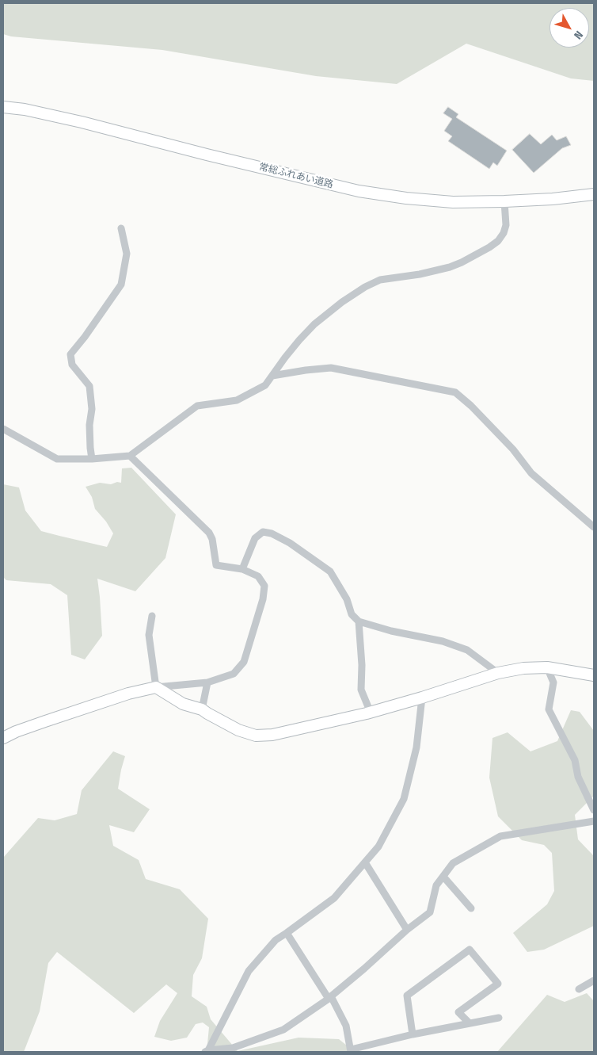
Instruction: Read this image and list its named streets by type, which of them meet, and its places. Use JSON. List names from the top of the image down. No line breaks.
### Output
{"streets":{"street":["常総ふれあい道路"]},"north":"bottom right"}
